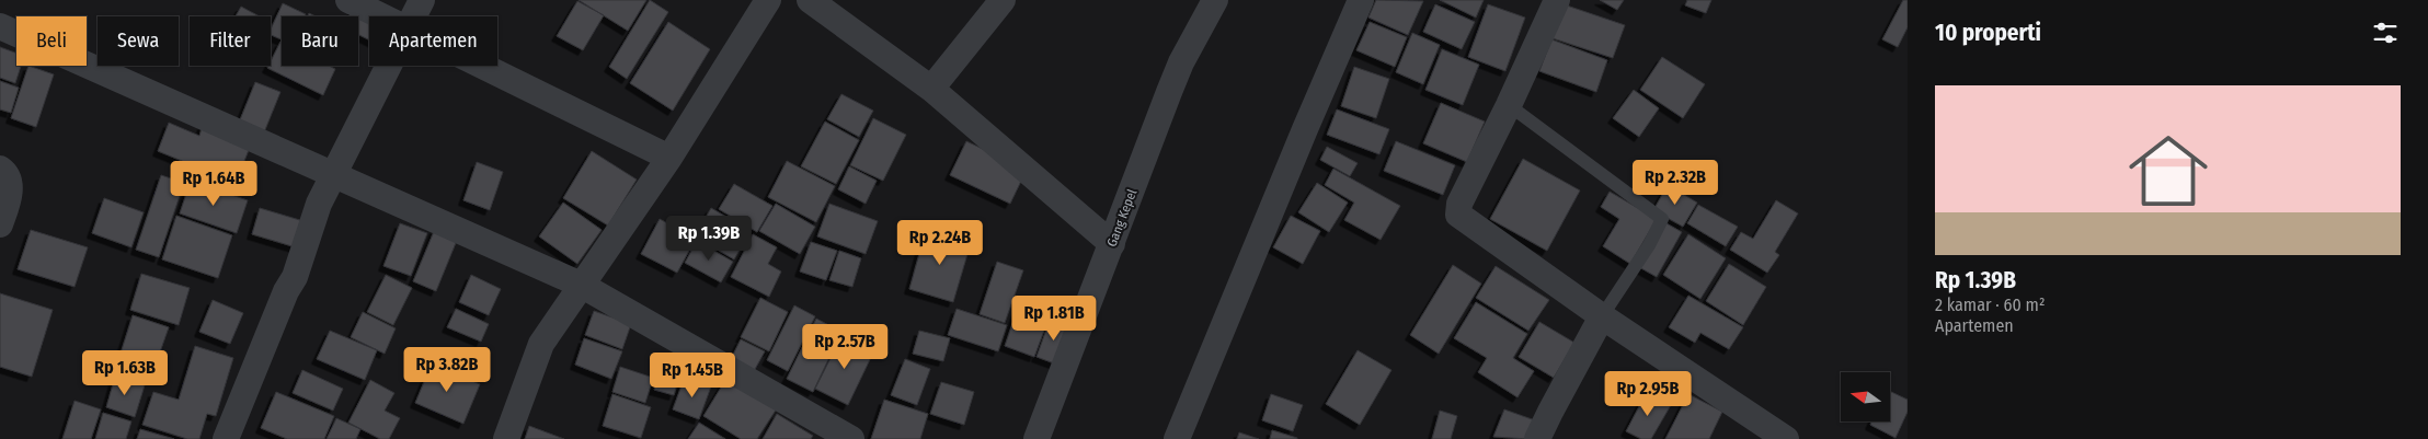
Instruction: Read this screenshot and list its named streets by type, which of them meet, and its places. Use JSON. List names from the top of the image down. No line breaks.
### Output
{"streets":{"street":["Gang Kepel"]},"north":"left","page":{"heading":"10 properti","chip":["Beli","Sewa","Filter","Baru","Apartemen"],"list":[{"name":"Rp 1.39B","note":"2 kamar · 60 m² · Apartemen"}],"price":["Rp 2.32B","Rp 1.64B","Rp 1.39B","Rp 2.24B","Rp 1.81B","Rp 2.57B","Rp 3.82B","Rp 1.63B","Rp 1.45B","Rp 2.95B"]}}
